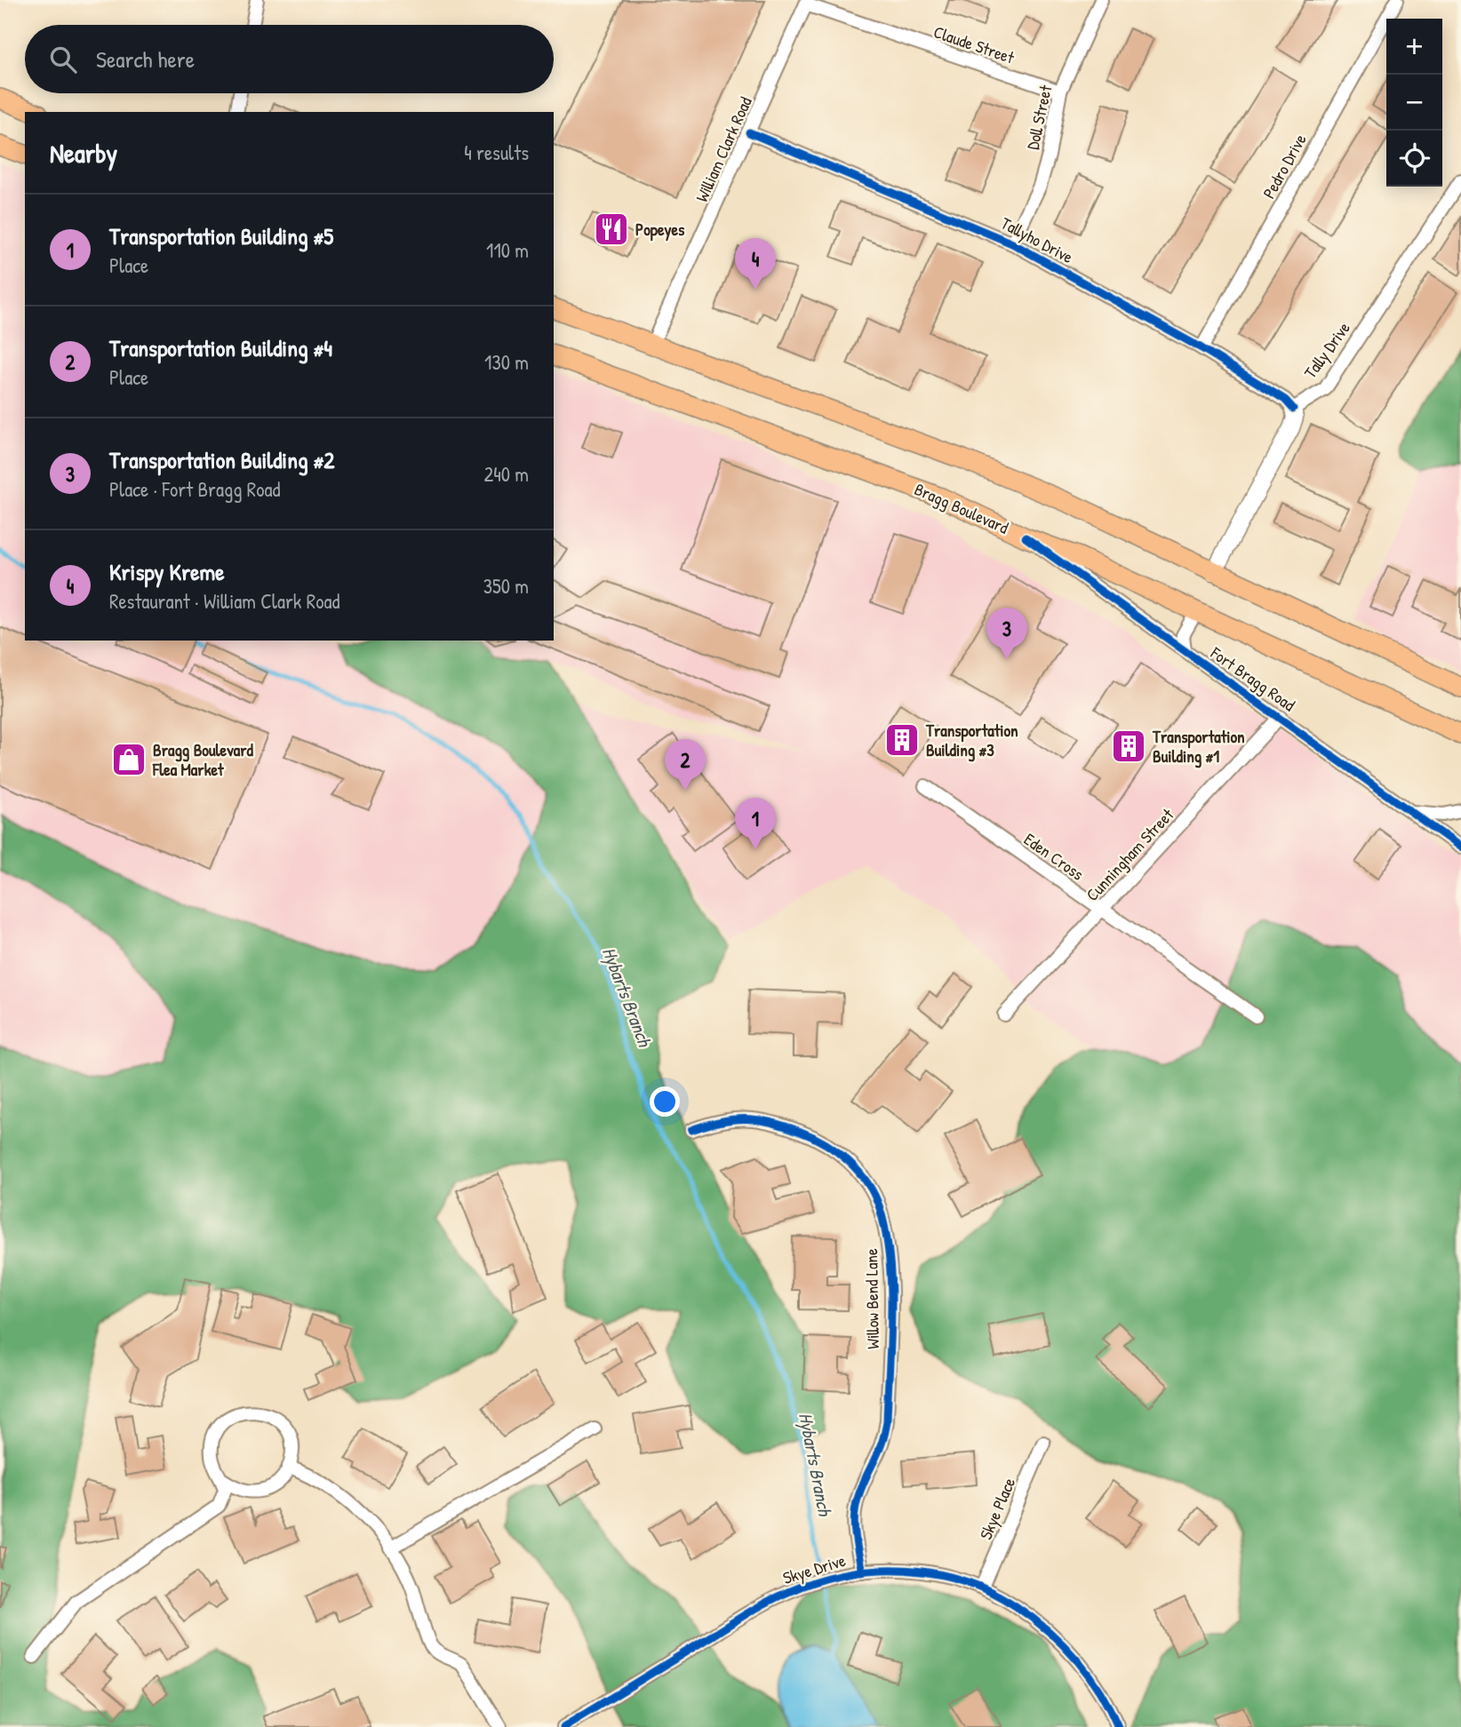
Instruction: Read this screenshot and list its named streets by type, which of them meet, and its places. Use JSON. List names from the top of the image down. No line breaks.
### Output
{"streets":{"main road":["Bragg Boulevard"],"street":["Claude Street","Doll Street","William Clark Road","Pedro Drive","Tallyho Drive","Tally Drive","Fort Bragg Road","Cunningham Street","Eden Cross","Willow Bend Lane","Skye Place","Skye Drive"]},"crossings":[["Claude Street","Doll Street"],["Claude Street","William Clark Road"],["Doll Street","Tallyho Drive"],["William Clark Road","Tallyho Drive"],["Pedro Drive","Tallyho Drive"],["Tallyho Drive","Tally Drive"],["Bragg Boulevard","Fort Bragg Road"],["Fort Bragg Road","Cunningham Street"],["Cunningham Street","Eden Cross"],["Willow Bend Lane","Skye Drive"],["Skye Place","Skye Drive"]],"water":["Hybarts Branch"],"places":{"restaurant":["Popeyes"],"building":["Transportation Building #3","Transportation Building #1"],"shop":["Bragg Boulevard Flea Market"]},"page":{"map_buttons":["+","−"],"search":"Search here","heading":["Nearby","4 results"],"list":[{"mark":"1","name":"Transportation Building #5","note":"Place","value":"110 m"},{"mark":"2","name":"Transportation Building #4","note":"Place","value":"130 m"},{"mark":"3","name":"Transportation Building #2","note":"Place · Fort Bragg Road","value":"240 m"},{"mark":"4","name":"Krispy Kreme","note":"Restaurant · William Clark Road","value":"350 m"}],"pins":["4","3","2","1"]}}
